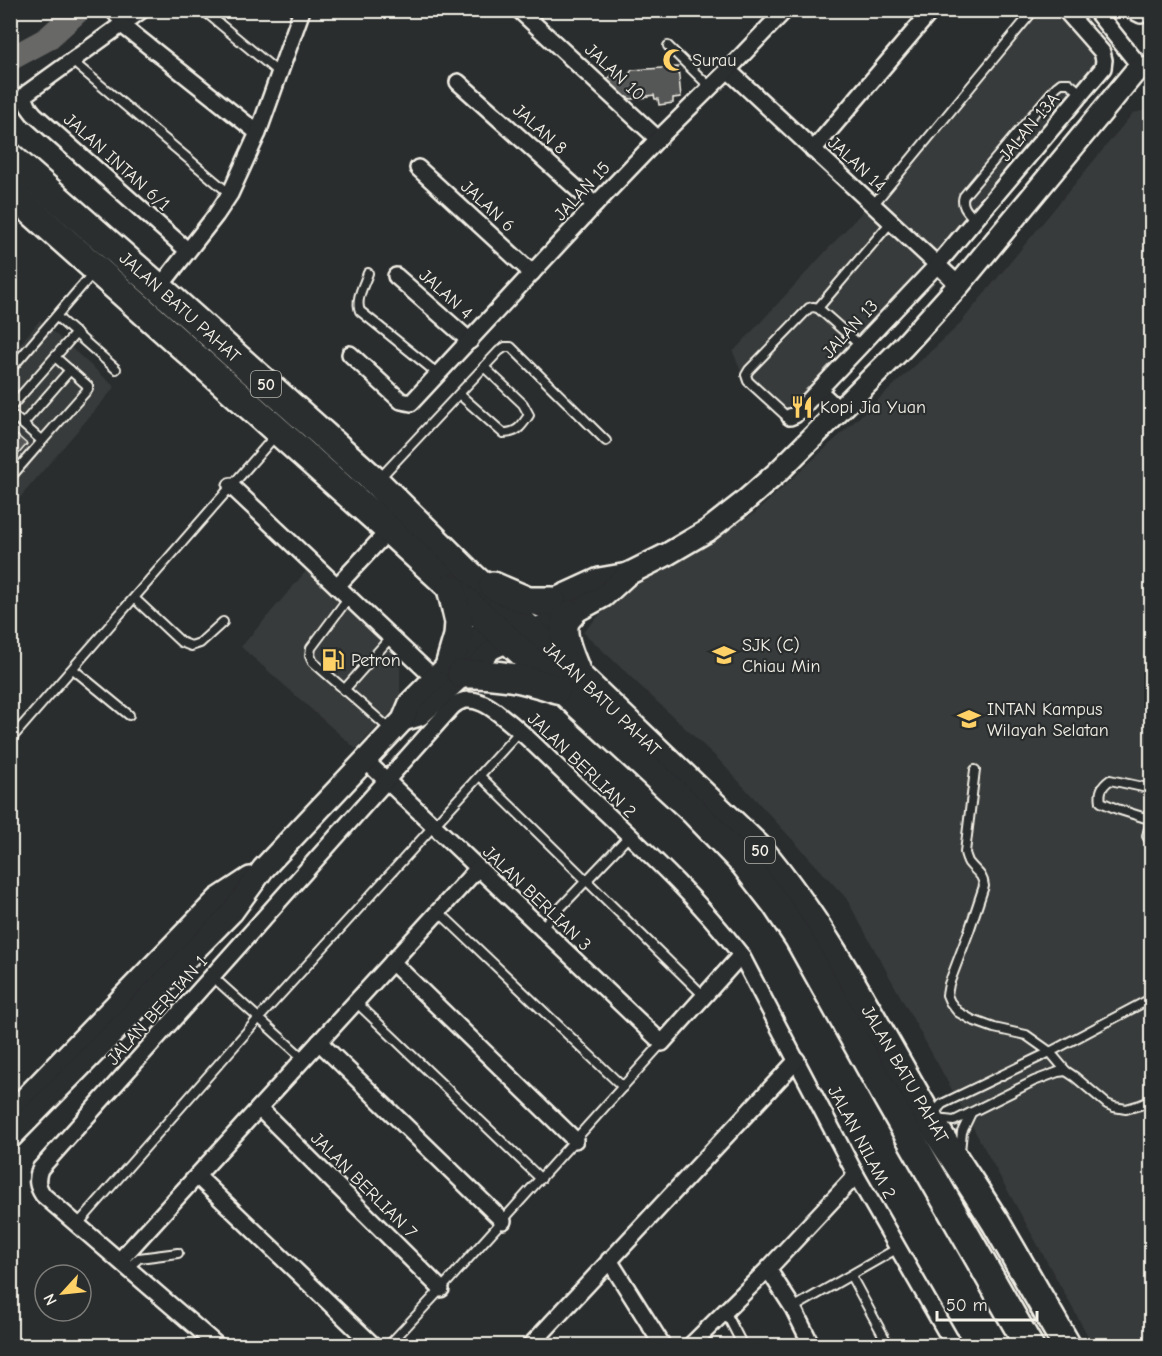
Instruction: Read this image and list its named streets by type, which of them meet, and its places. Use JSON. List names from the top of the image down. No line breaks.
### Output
{"streets":{"highway":["JALAN BATU PAHAT","50"],"street":["JALAN 10","JALAN 13A","JALAN 8","JALAN INTAN 6/1","JALAN 14","JALAN 15","JALAN 6","JALAN 4","JALAN 13","JALAN BERLIAN 2","JALAN BERLIAN 3","JALAN BERLIAN 1","JALAN NILAM 2","JALAN BERLIAN 7"]},"crossings":[["JALAN 10","JALAN 15"],["JALAN 13A","JALAN 14"],["JALAN 13A","JALAN 13"],["JALAN 8","JALAN 15"],["JALAN 14","JALAN 15"],["JALAN 14","JALAN 13"],["JALAN 15","JALAN 6"],["JALAN 15","JALAN 4"],["JALAN BERLIAN 2","JALAN BERLIAN 3"],["JALAN BERLIAN 2","JALAN BERLIAN 1"],["JALAN BERLIAN 2","JALAN NILAM 2"],["JALAN BERLIAN 3","JALAN BERLIAN 1"]],"places":{"mosque":["Surau"],"restaurant":["Kopi Jia Yuan"],"school or university":["SJK (C) Chiau Min","INTAN Kampus Wilayah Selatan"],"fuel station":["Petron"]},"scale_bar":"50 m","north":"bottom left"}
